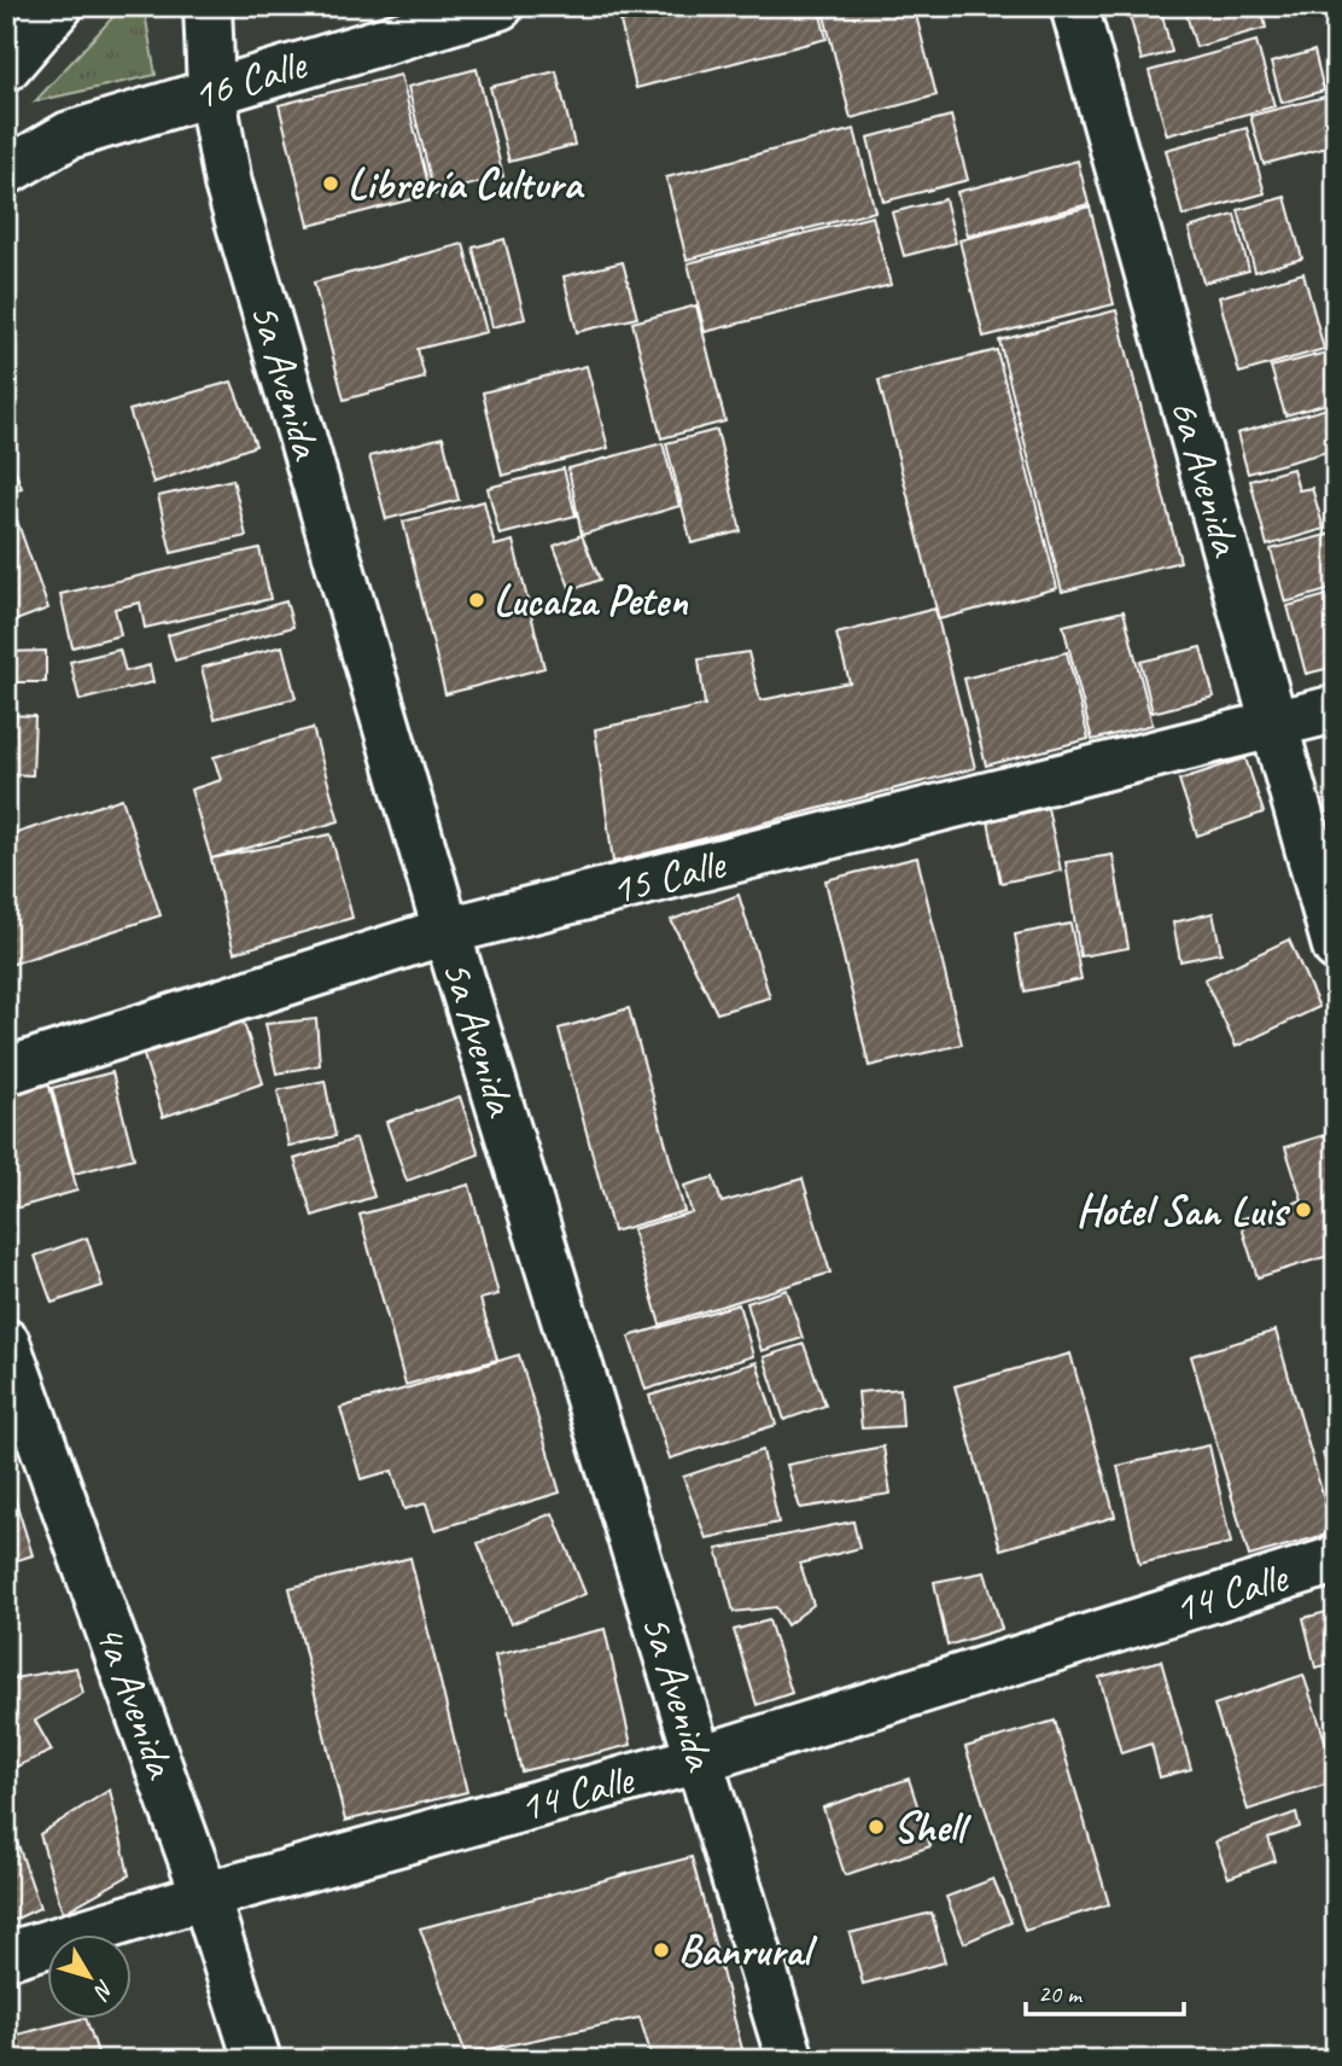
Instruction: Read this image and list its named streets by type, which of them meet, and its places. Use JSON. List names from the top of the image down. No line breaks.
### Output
{"streets":{"street":["16 Calle","5a Avenida","6a Avenida","15 Calle","14 Calle","4a Avenida"]},"crossings":[["16 Calle","5a Avenida"],["5a Avenida","15 Calle"],["5a Avenida","14 Calle"],["6a Avenida","15 Calle"],["14 Calle","4a Avenida"]],"places":["Librería Cultura","Lucalza Peten","Hotel San Luis","Shell","Banrural"],"scale_bar":"20 m","north":"bottom right"}
